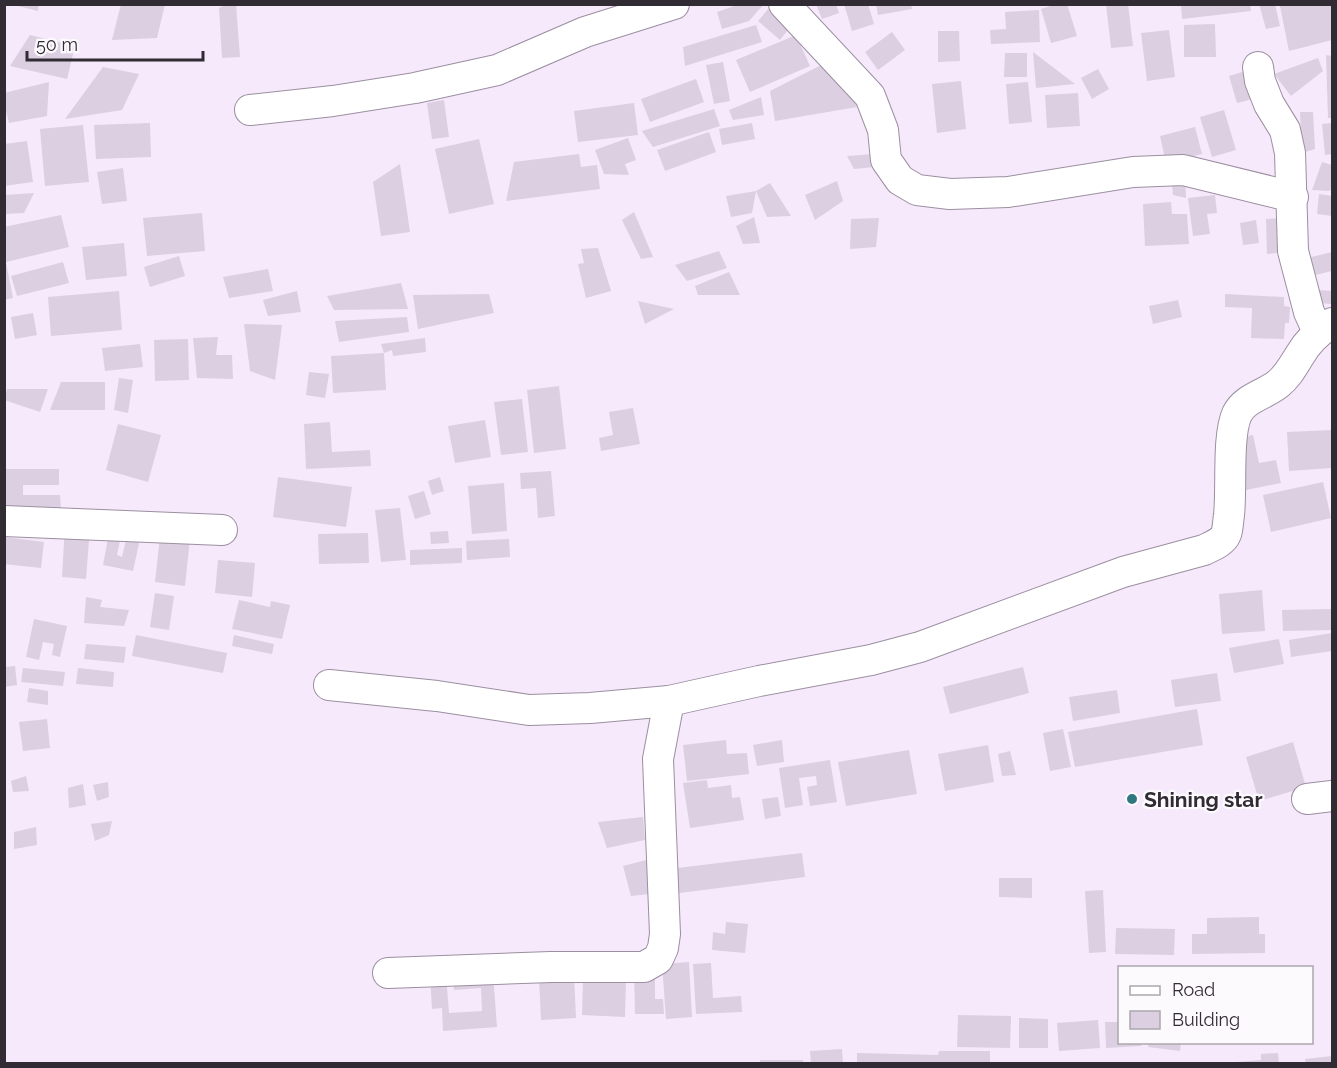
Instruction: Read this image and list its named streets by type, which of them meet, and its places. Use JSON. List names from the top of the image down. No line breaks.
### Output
{"places":["Shining star"],"legend":["Road","Building"],"scale_bar":"50 m"}
